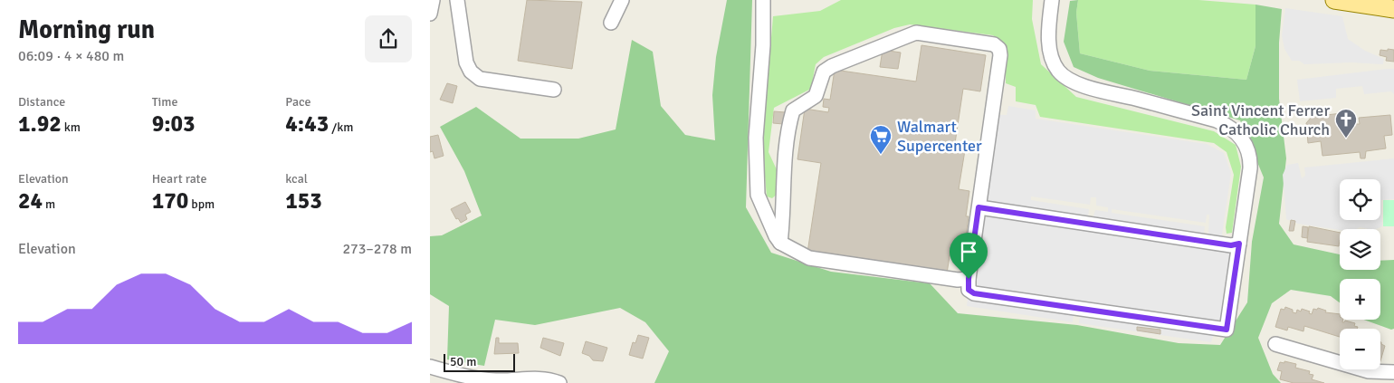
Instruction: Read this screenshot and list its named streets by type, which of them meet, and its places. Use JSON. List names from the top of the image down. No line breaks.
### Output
{"places":{"church":["Saint Vincent Ferrer Catholic Church"],"supermarket":["Walmart Supercenter"]},"scale_bar":"50 m","page":{"heading":["Morning run","06:09 · 4 × 480 m"],"stats":[["Distance","1.92 km"],["Time","9:03"],["Pace","4:43 /km"],["Elevation","24 m"],["Heart rate","170 bpm"],["kcal","153"]],"map_buttons":["+","−"],"chart":["Elevation","273–278 m"],"scale":"50 m"}}
